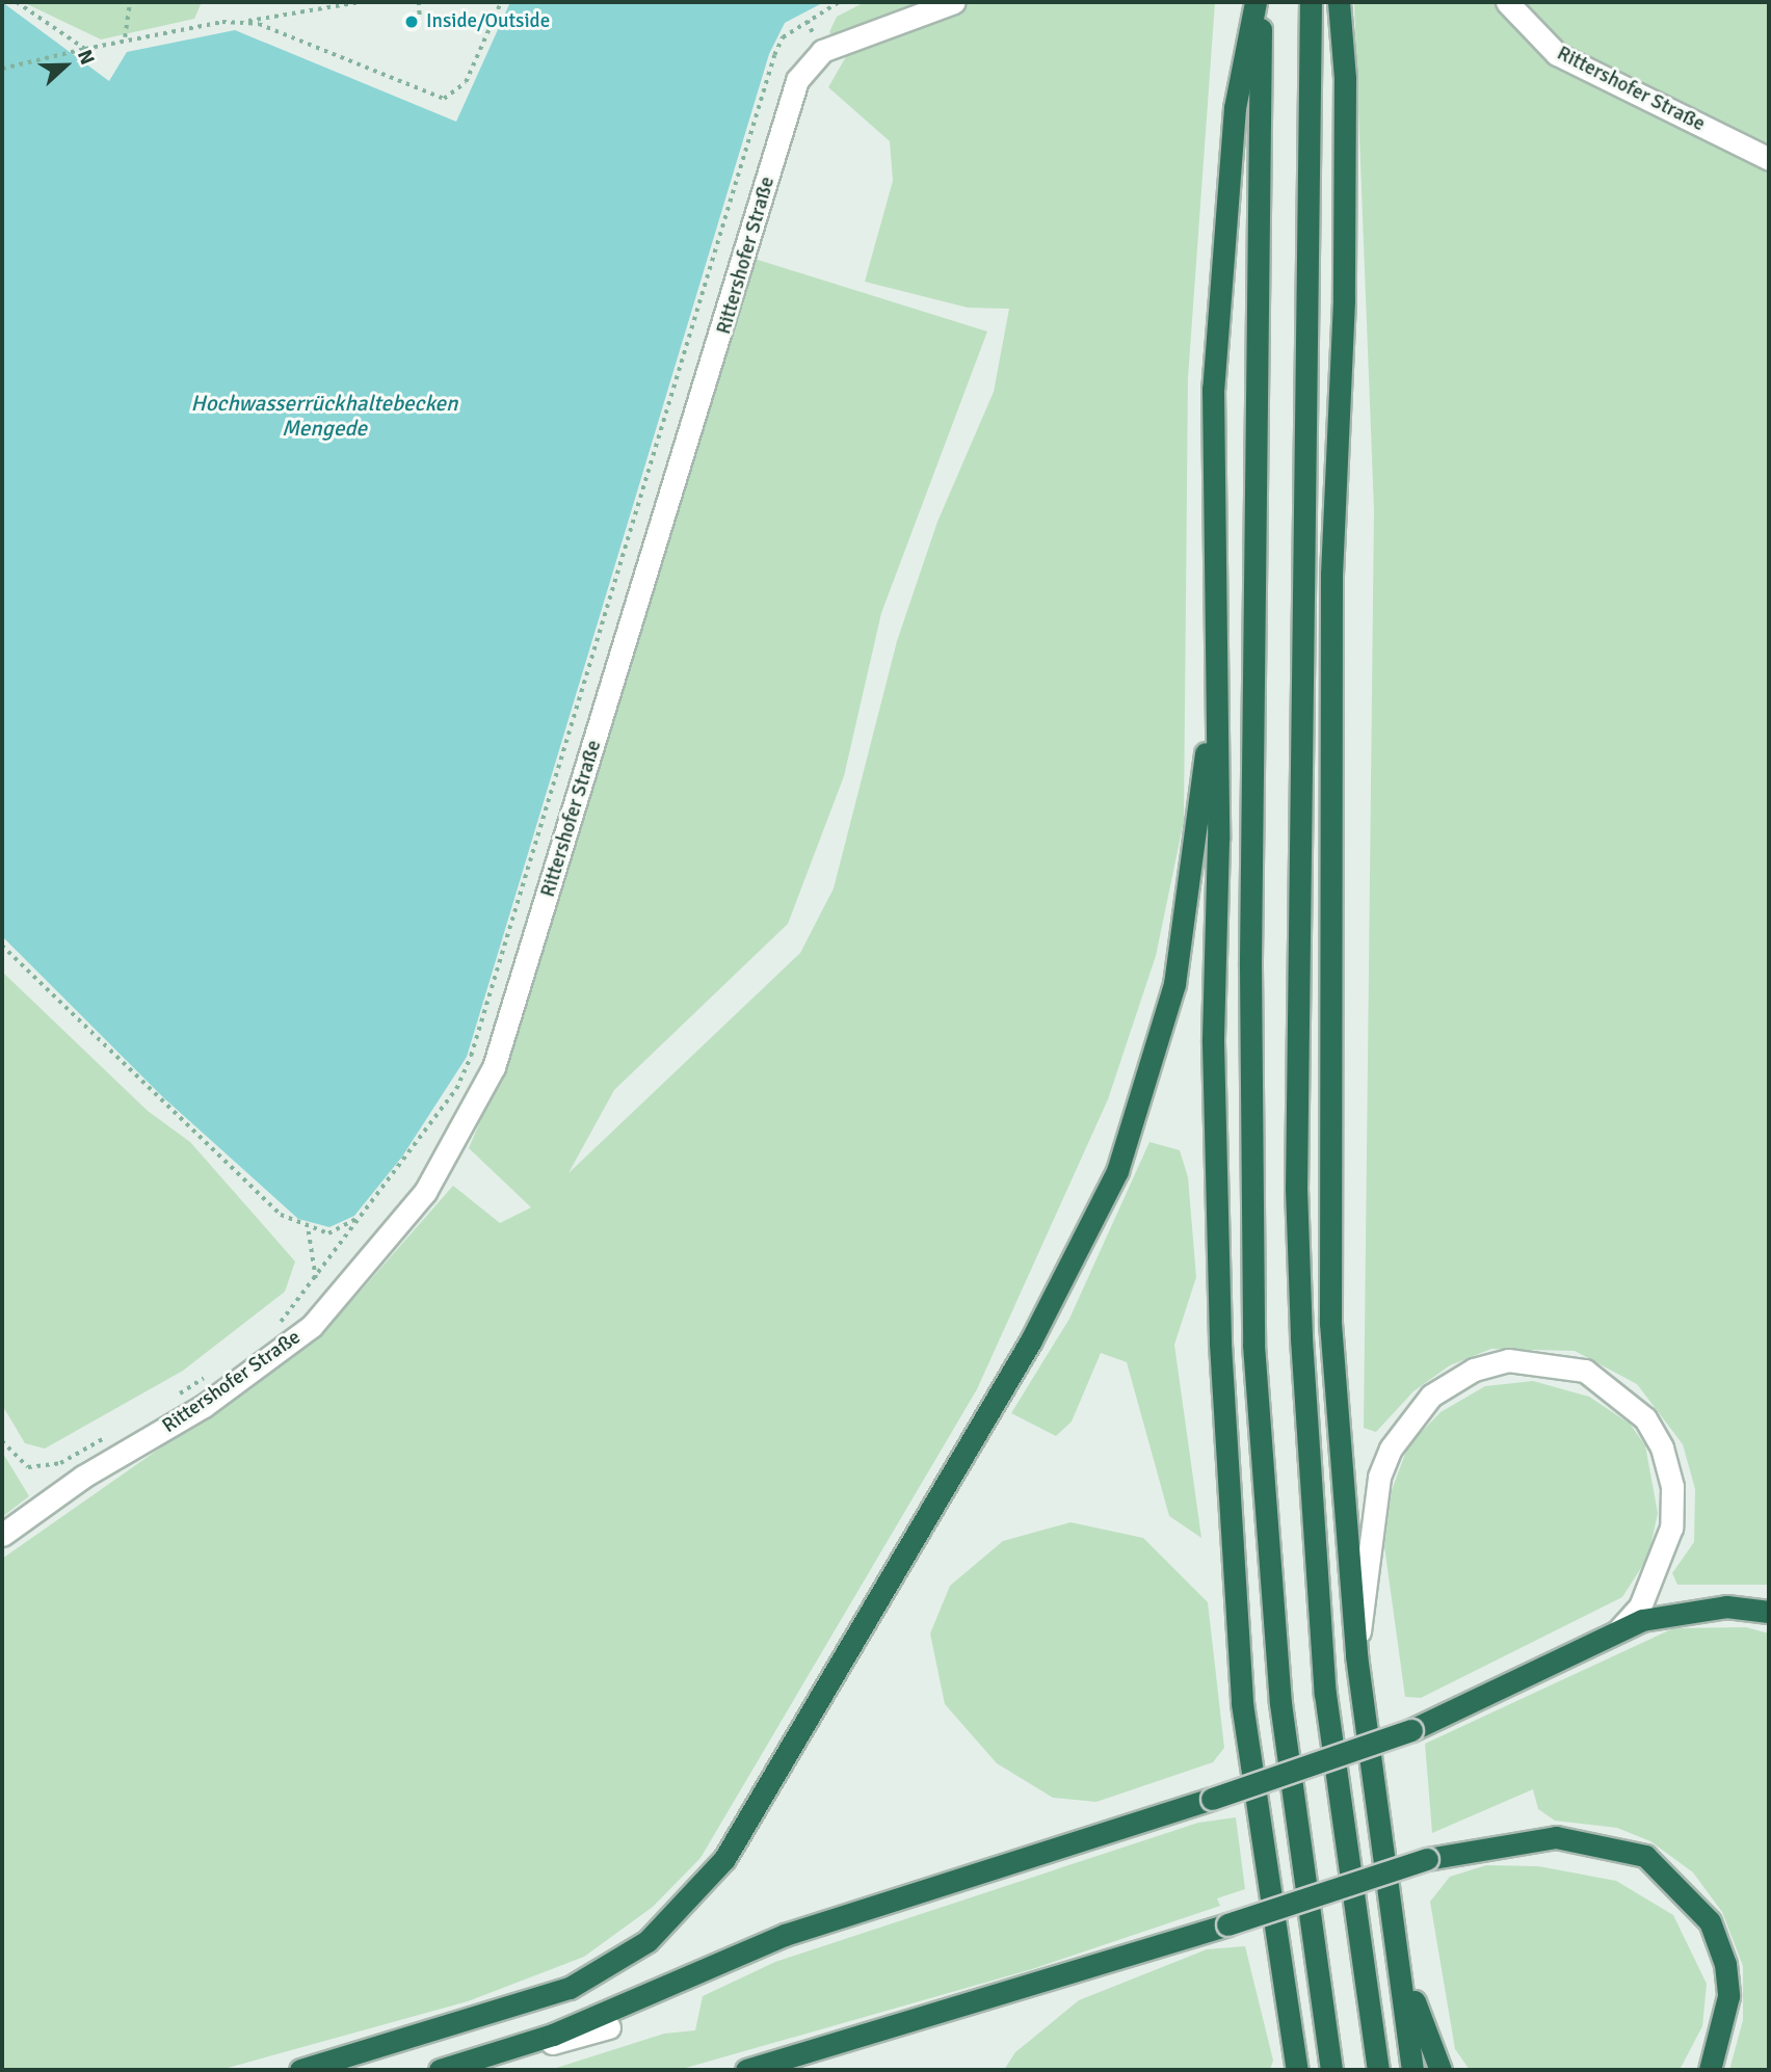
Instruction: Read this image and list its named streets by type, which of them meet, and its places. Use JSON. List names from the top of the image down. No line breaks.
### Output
{"streets":{"street":["Rittershofer Straße"]},"water":["Hochwasserrückhaltebecken Mengede"],"places":["Inside/Outside"],"north":"right"}
